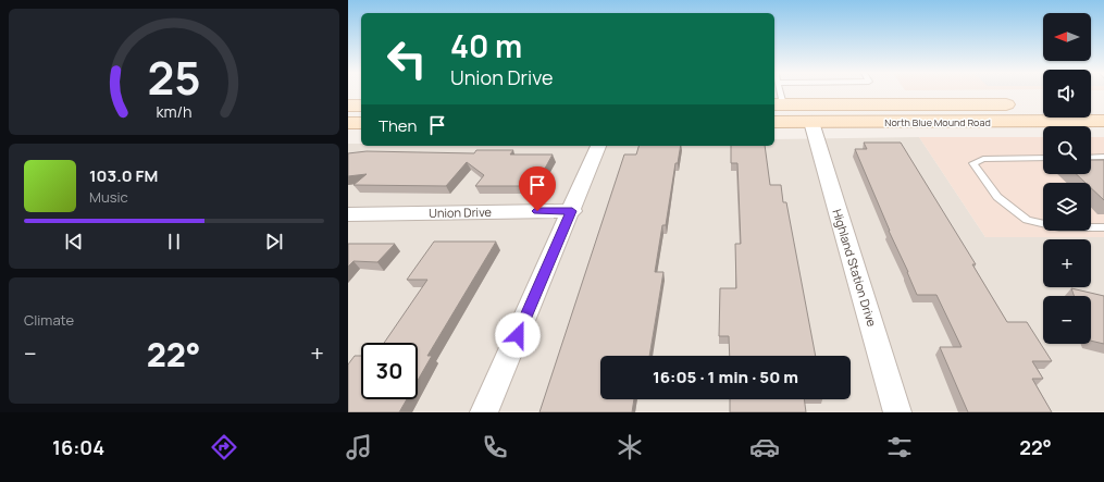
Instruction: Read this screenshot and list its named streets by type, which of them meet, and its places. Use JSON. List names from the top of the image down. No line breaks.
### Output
{"streets":{"main road":["North Blue Mound Road"],"street":["Union Drive","Highland Station Drive"]},"crossings":[["North Blue Mound Road","Highland Station Drive"]],"north":"left","page":{"map_buttons":["+","−"],"turn":["40 m","Union Drive"],"then":"Then","song":["103.0 FM","Music"],"tile":"Climate","heat":["−","22°","+"],"limit":"30","trip":"16:05 · 1 min · 50 m","tabs":["16:04","22°"],"gauge":["25","km/h"]}}
